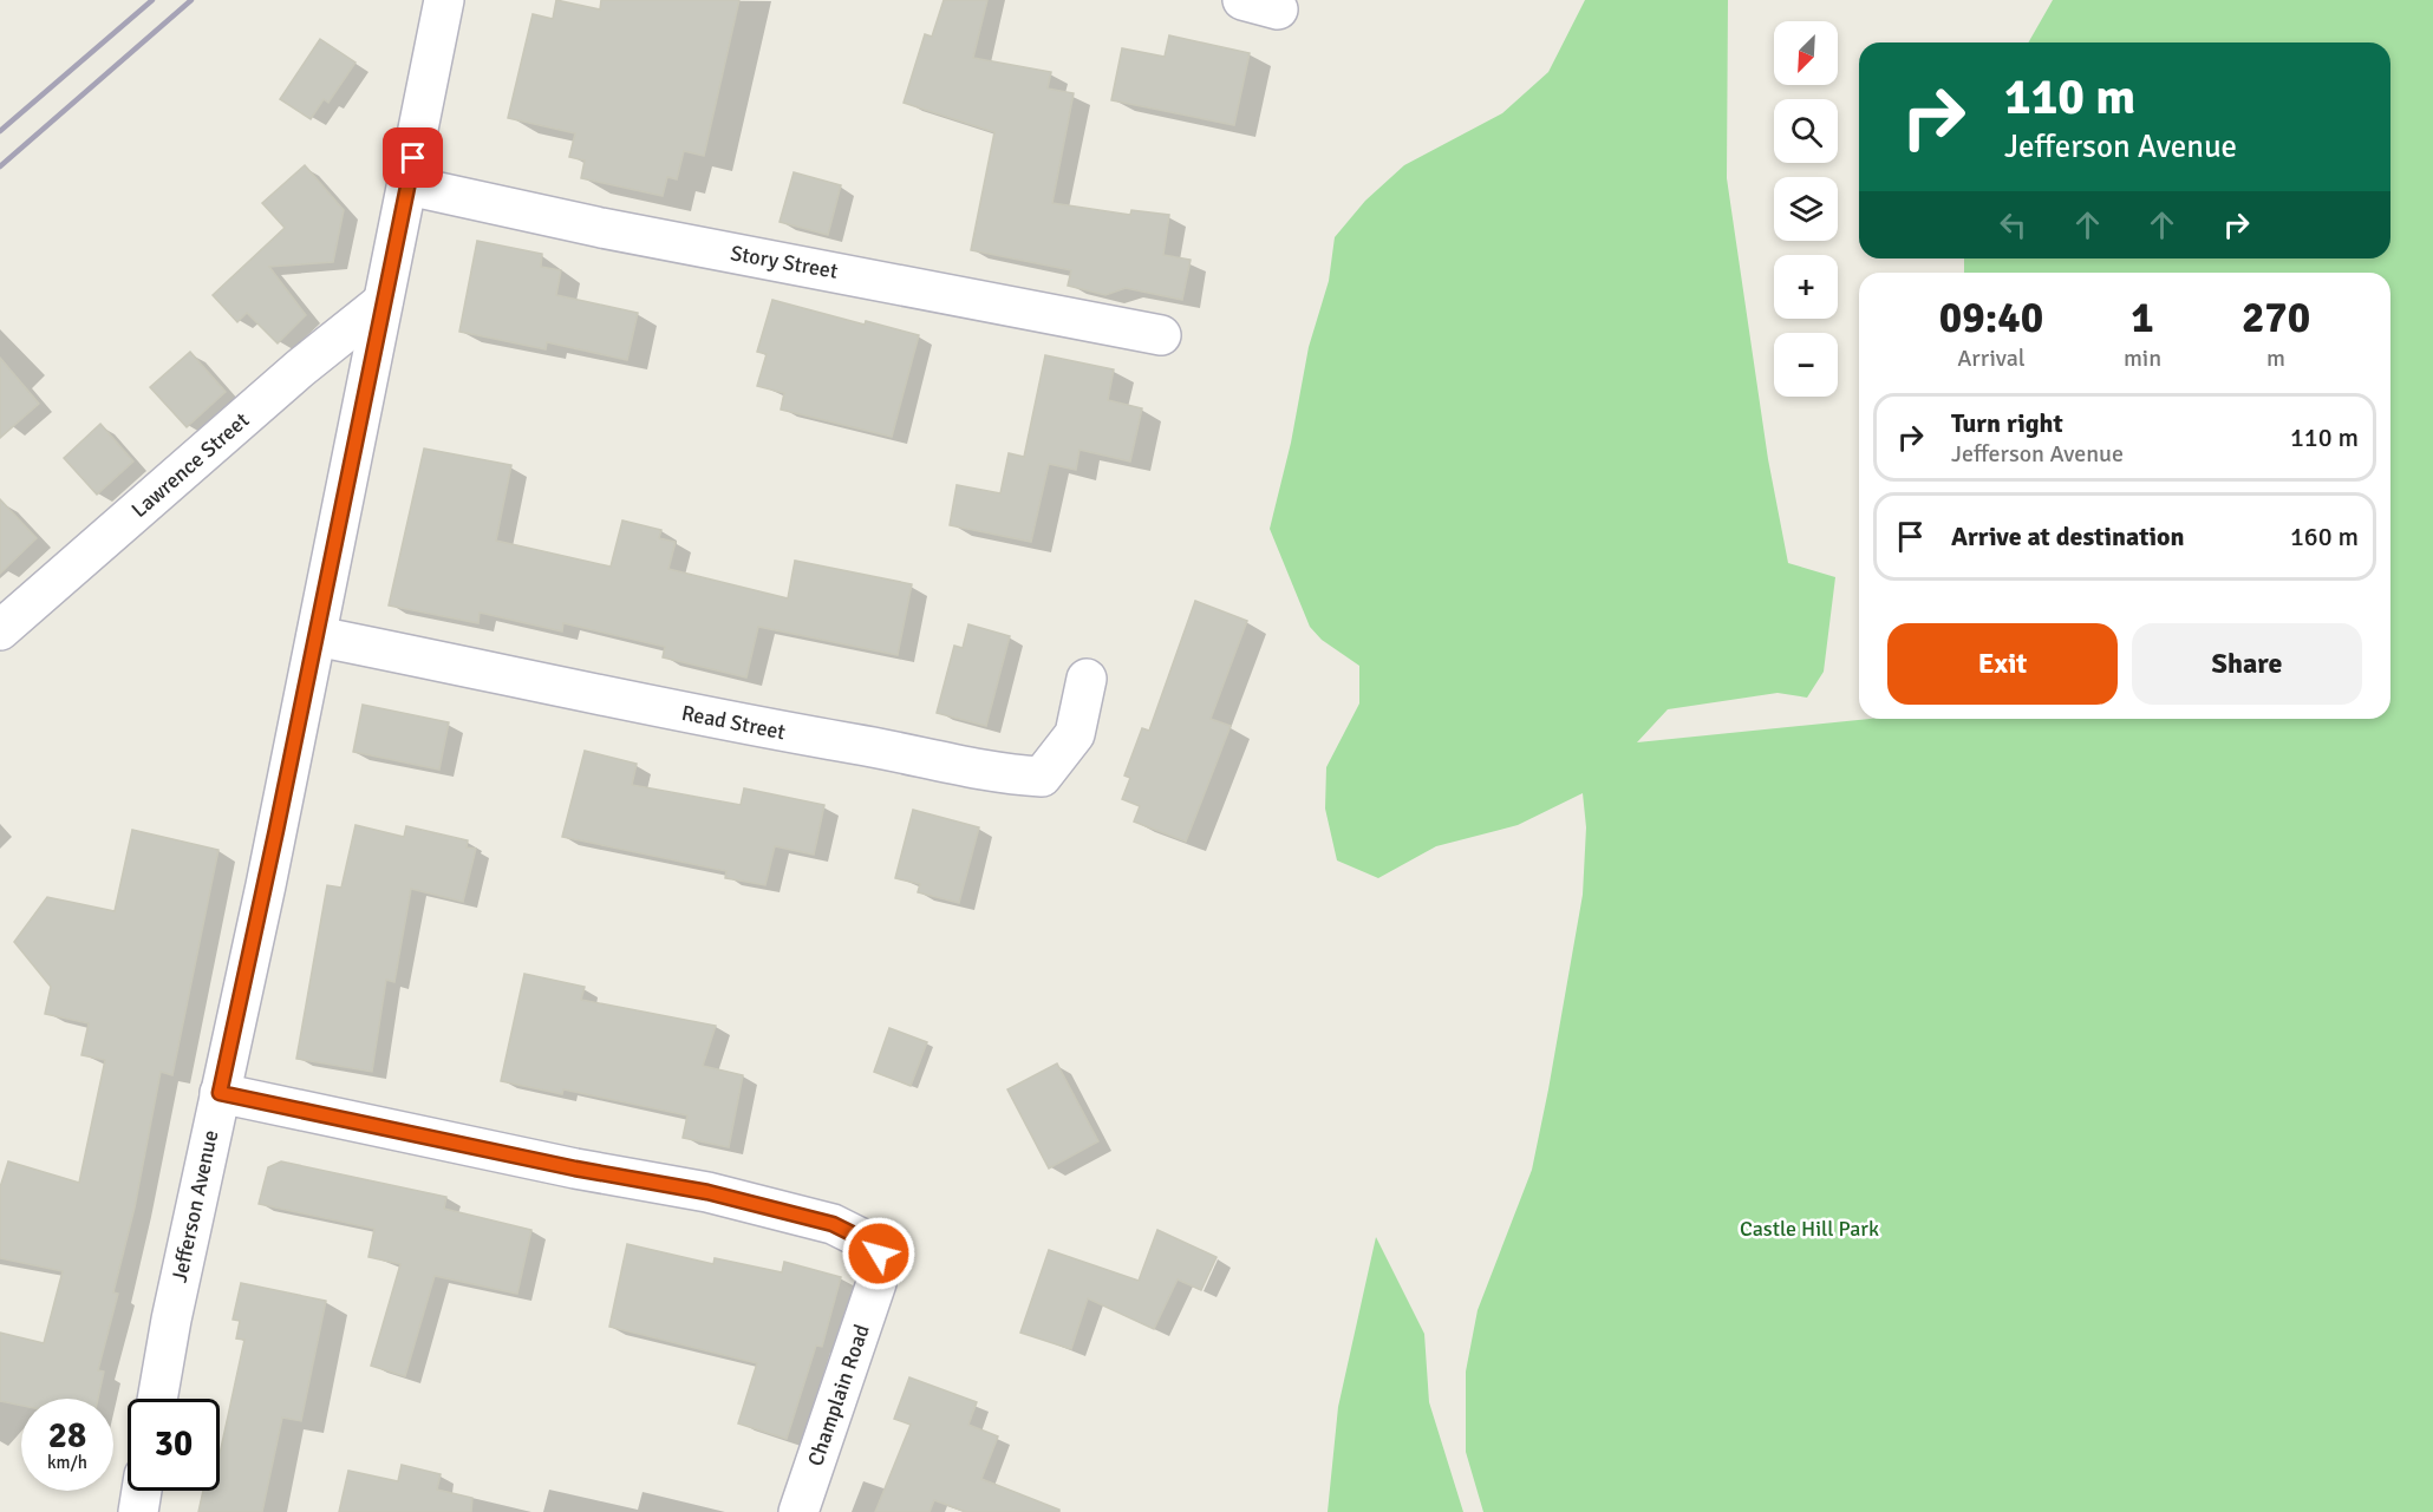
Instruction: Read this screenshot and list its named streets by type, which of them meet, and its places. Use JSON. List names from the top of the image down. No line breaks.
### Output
{"streets":{"street":["Story Street","Lawrence Street","Read Street","Jefferson Avenue","Champlain Road"]},"crossings":[["Story Street","Jefferson Avenue"],["Lawrence Street","Jefferson Avenue"],["Read Street","Jefferson Avenue"],["Jefferson Avenue","Champlain Road"]],"parks":["Castle Hill Park"],"north":"bottom left","page":{"map_buttons":["+","−"],"turn":["110 m","Jefferson Avenue"],"eta":["09:40","Arrival","1","min","270","m"],"list":[{"name":"Turn right","note":"Jefferson Avenue","value":"110 m"},{"name":"Arrive at destination","value":"160 m"}],"buttons":["Exit","Share"],"speed":"28 km/h","limit":"30"}}
